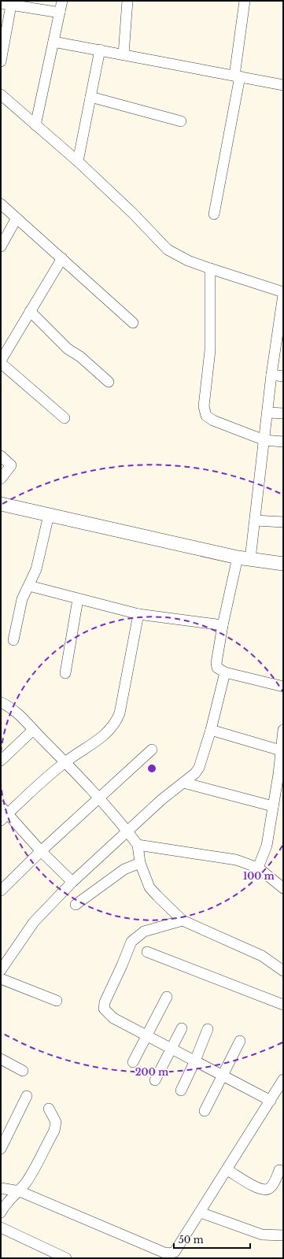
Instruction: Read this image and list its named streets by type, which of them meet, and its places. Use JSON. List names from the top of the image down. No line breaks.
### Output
{"scale_bar":"50 m","rings":["100 m","200 m"]}
